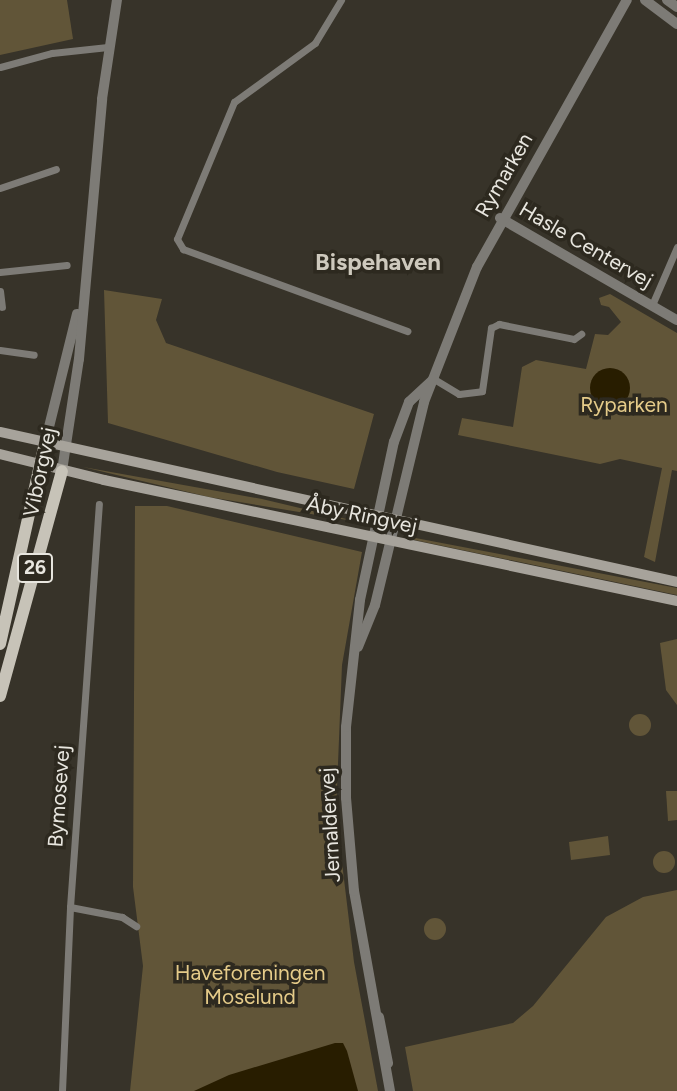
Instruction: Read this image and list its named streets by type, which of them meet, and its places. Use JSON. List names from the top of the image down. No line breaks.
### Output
{"streets":{"main road":["Viborgvej","Åby Ringvej","26"],"street":["Rymarken","Hasle Centervej","Bymosevej","Jernaldervej"]},"crossings":[["Rymarken","Hasle Centervej"],["Rymarken","Åby Ringvej"],["Rymarken","Jernaldervej"],["Viborgvej","Åby Ringvej"],["Åby Ringvej","Jernaldervej"]],"districts":["Bispehaven"],"parks":["Ryparken","Haveforeningen Moselund"]}
